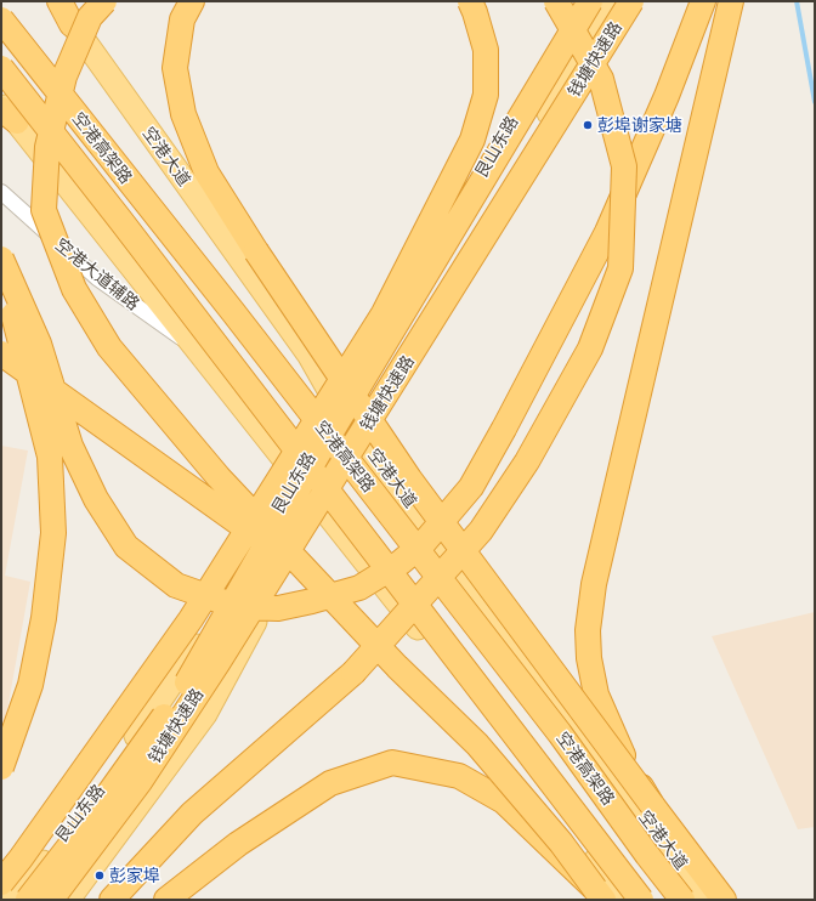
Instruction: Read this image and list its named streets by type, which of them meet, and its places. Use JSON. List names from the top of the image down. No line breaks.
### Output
{"streets":{"highway":["钱塘快速路","空港高架路"],"main road":["艮山东路","空港大道"],"street":["空港大道辅路"]},"crossings":[["艮山东路","空港大道"]],"places":["彭埠谢家塘","彭家埠"]}
